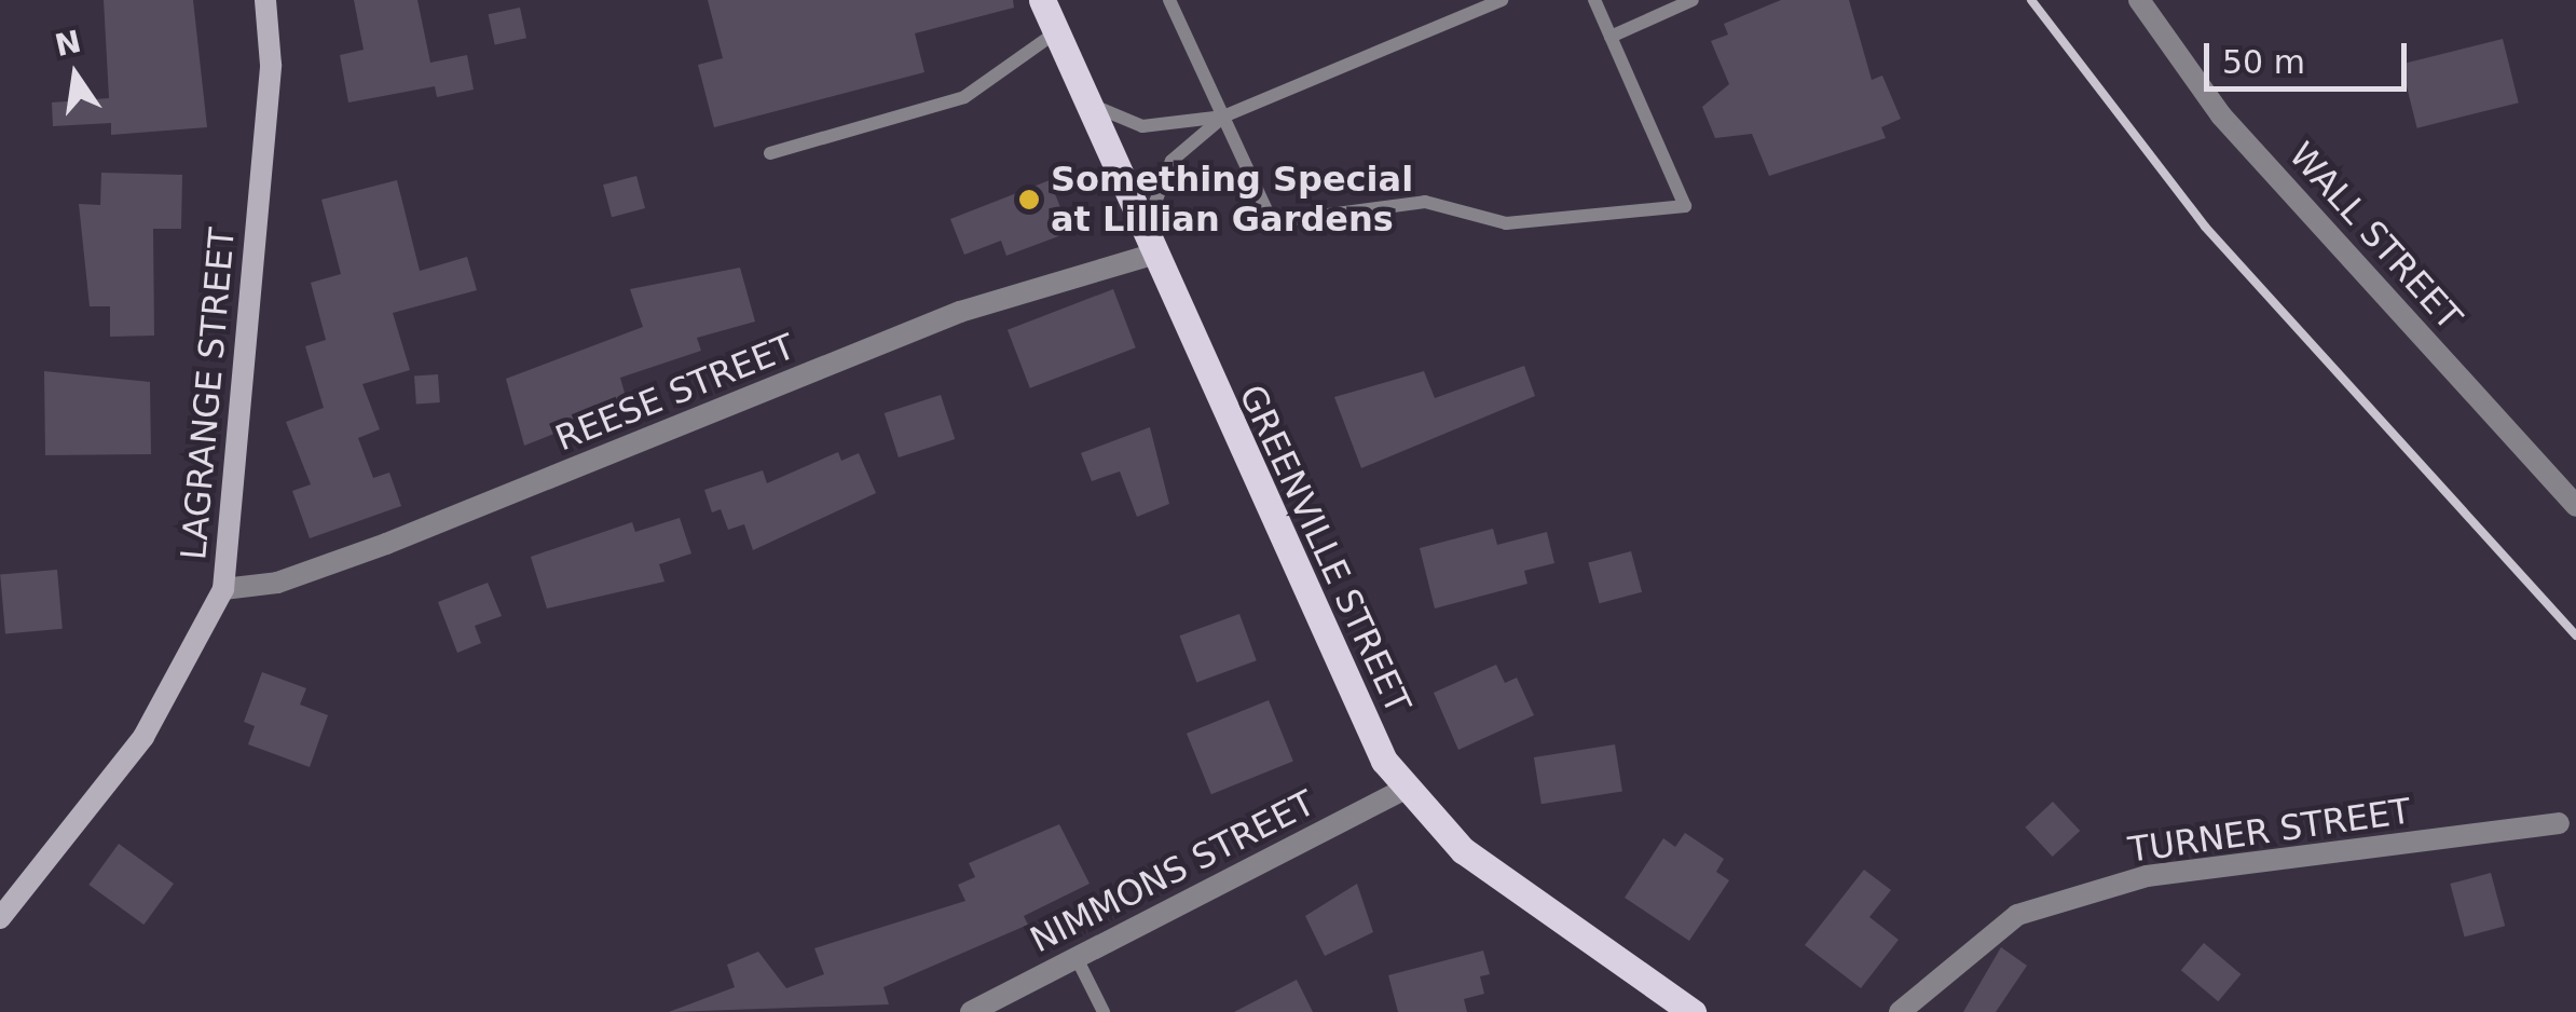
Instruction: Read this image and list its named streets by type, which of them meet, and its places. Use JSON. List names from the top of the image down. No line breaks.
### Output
{"streets":{"main road":["GREENVILLE STREET"],"street":["WALL STREET","REESE STREET","LAGRANGE STREET","TURNER STREET","NIMMONS STREET"]},"crossings":[["REESE STREET","LAGRANGE STREET"],["REESE STREET","GREENVILLE STREET"],["GREENVILLE STREET","NIMMONS STREET"]],"places":["Something Special at Lillian Gardens"],"scale_bar":"50 m","north":"top"}
